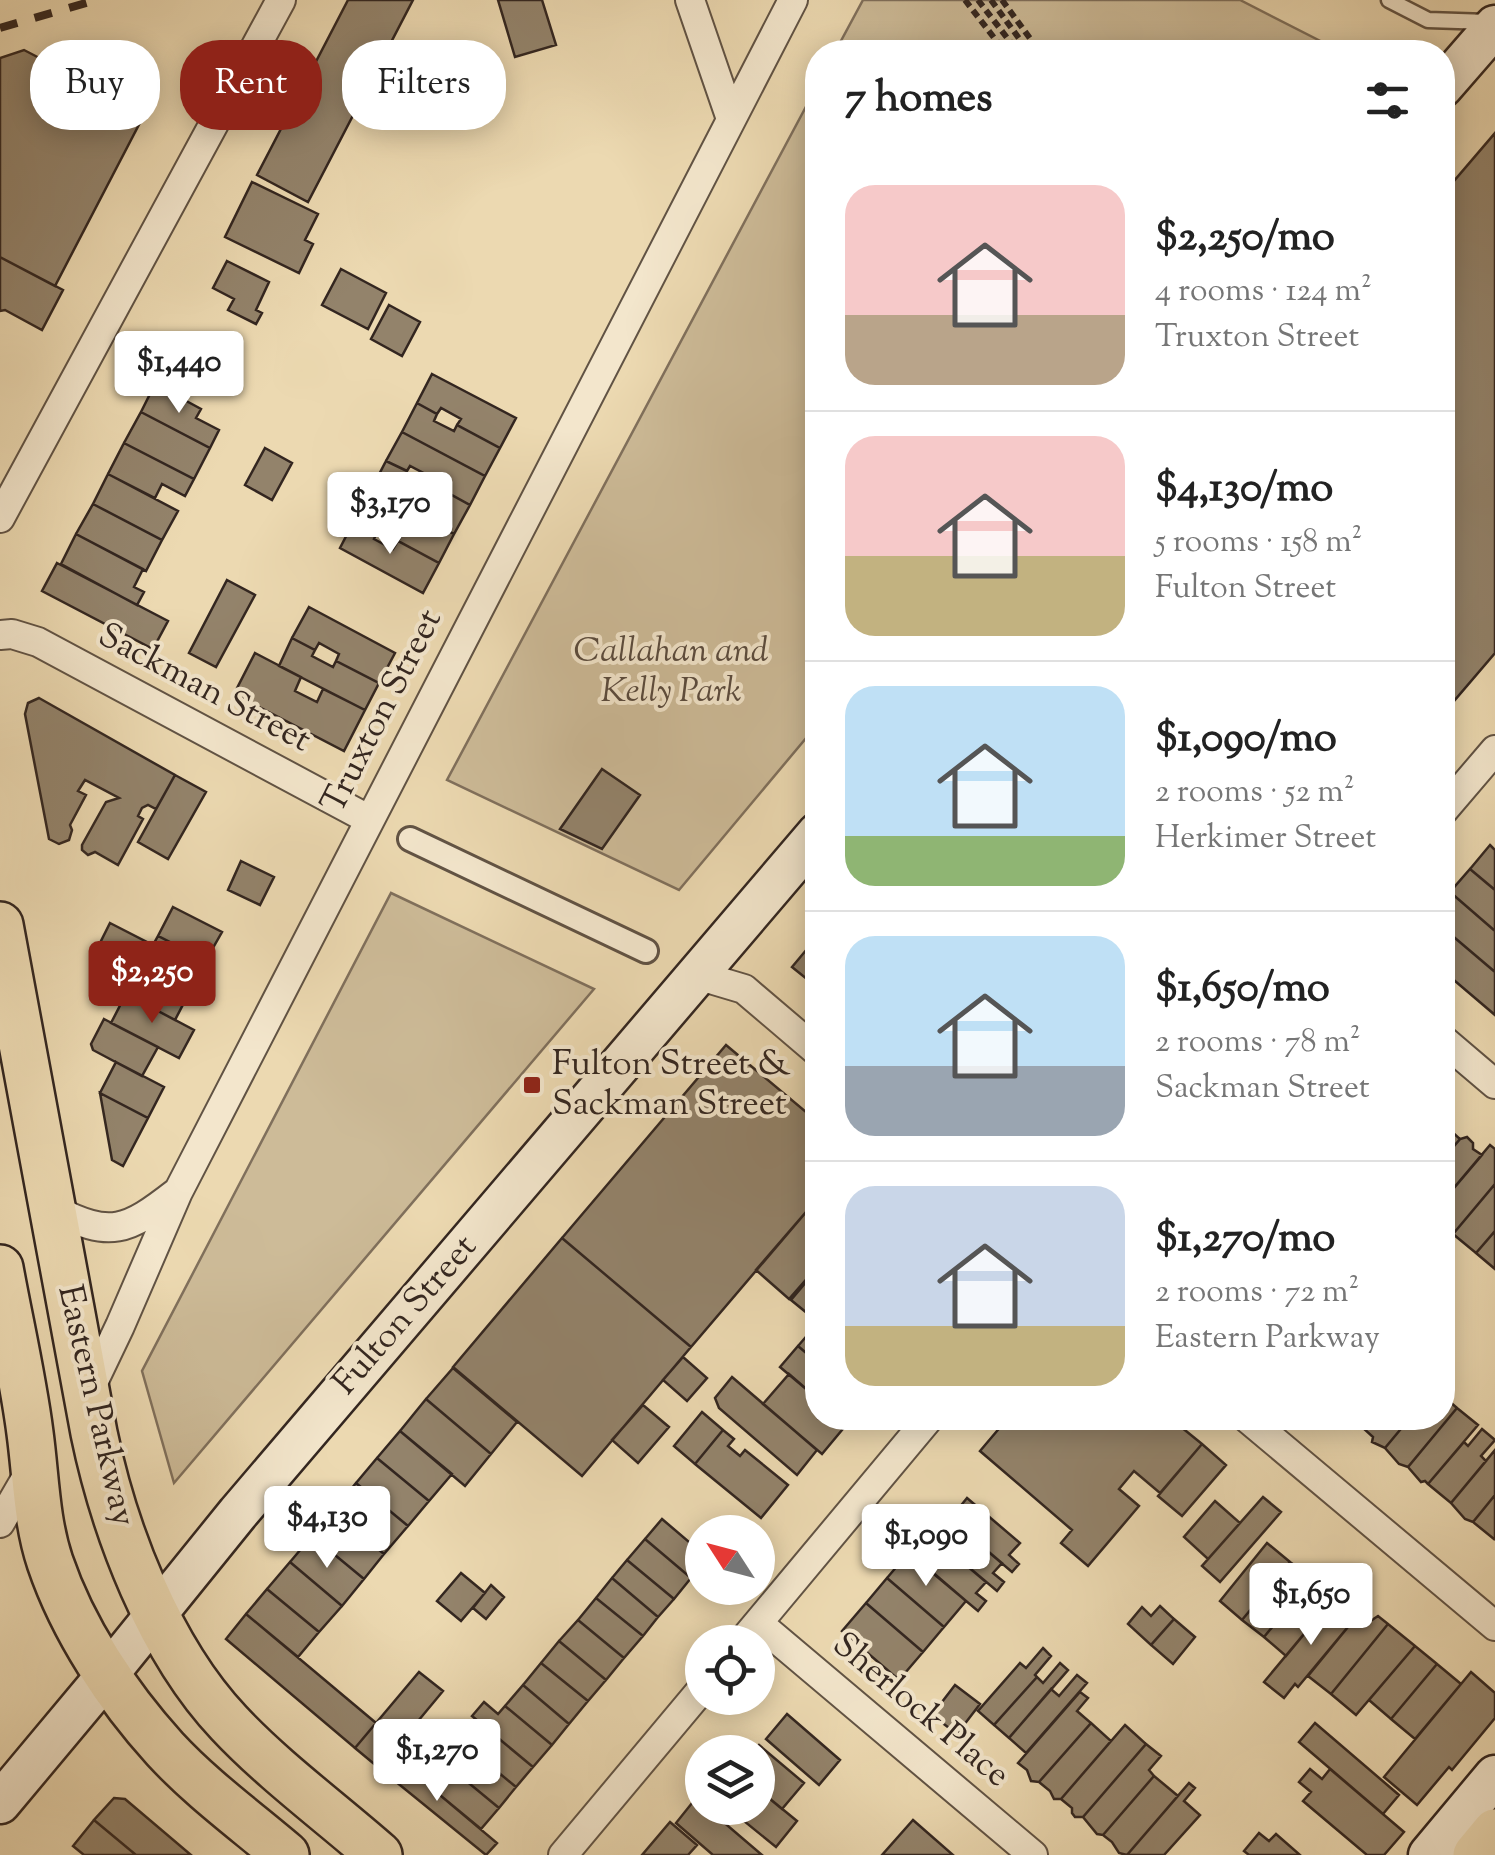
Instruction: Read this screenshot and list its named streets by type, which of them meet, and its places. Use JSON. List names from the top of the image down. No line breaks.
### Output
{"streets":{"main road":["Fulton Street","Eastern Parkway"],"street":["Sackman Street","Truxton Street","Sherlock Place"]},"crossings":[["Sackman Street","Truxton Street"],["Truxton Street","Eastern Parkway"],["Fulton Street","Eastern Parkway"]],"parks":["Callahan and Kelly Park"],"places":{"transit":["Fulton Street & Sackman Street"]},"north":"top left","page":{"chip":["Buy","Rent","Filters"],"heading":"7 homes","list":[{"name":"$2,250/mo","note":"4 rooms · 124 m² · Truxton Street"},{"name":"$4,130/mo","note":"5 rooms · 158 m² · Fulton Street"},{"name":"$1,090/mo","note":"2 rooms · 52 m² · Herkimer Street"},{"name":"$1,650/mo","note":"2 rooms · 78 m² · Sackman Street"},{"name":"$1,270/mo","note":"2 rooms · 72 m² · Eastern Parkway"}],"price":["$1,440","$3,170","$2,250","$4,130","$1,090","$1,650","$1,270"]}}
